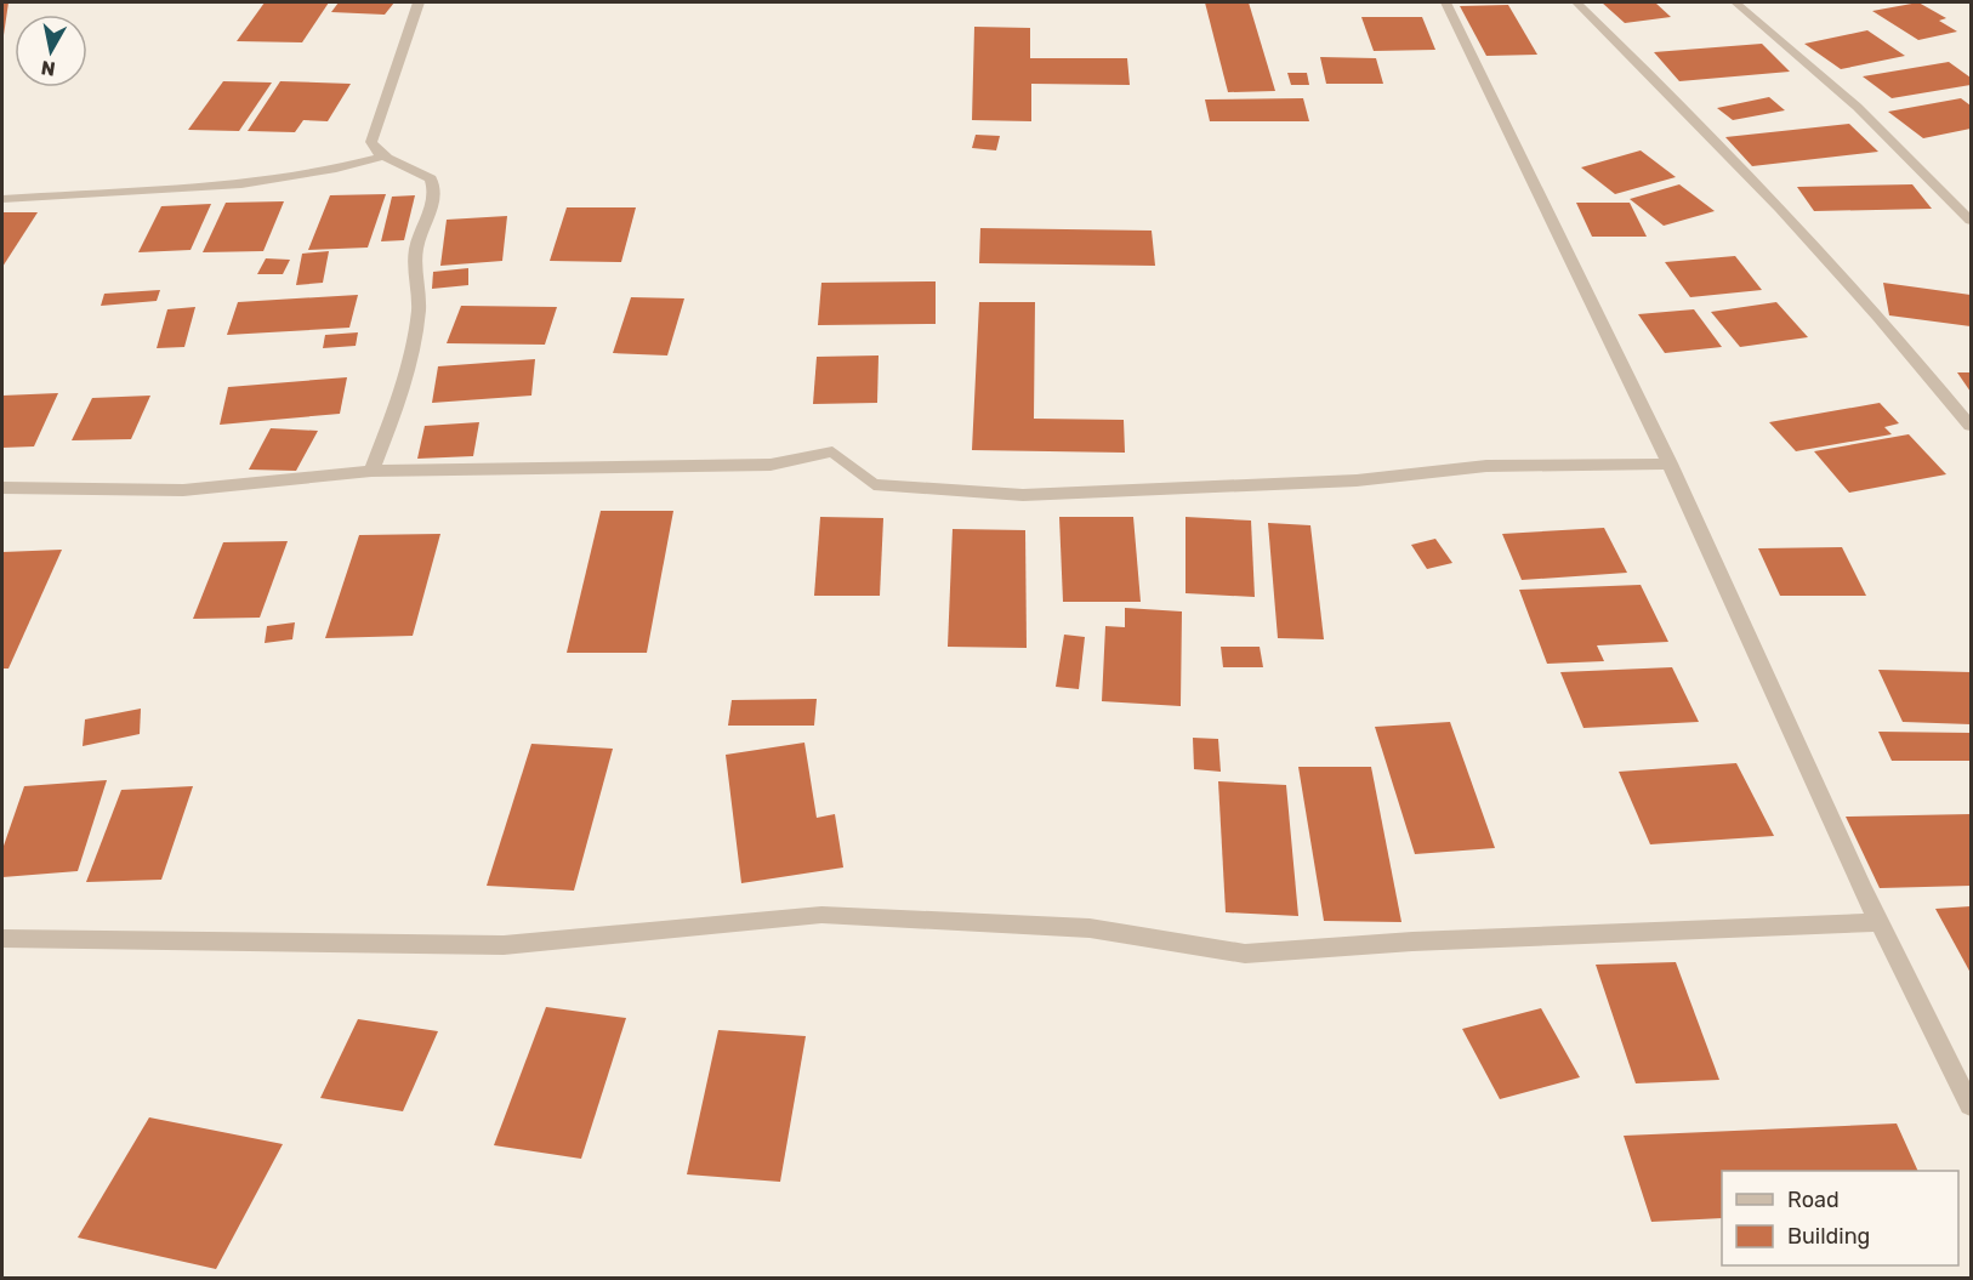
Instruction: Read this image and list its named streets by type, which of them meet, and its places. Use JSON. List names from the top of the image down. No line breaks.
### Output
{"legend":["Road","Building"],"north":"bottom"}
